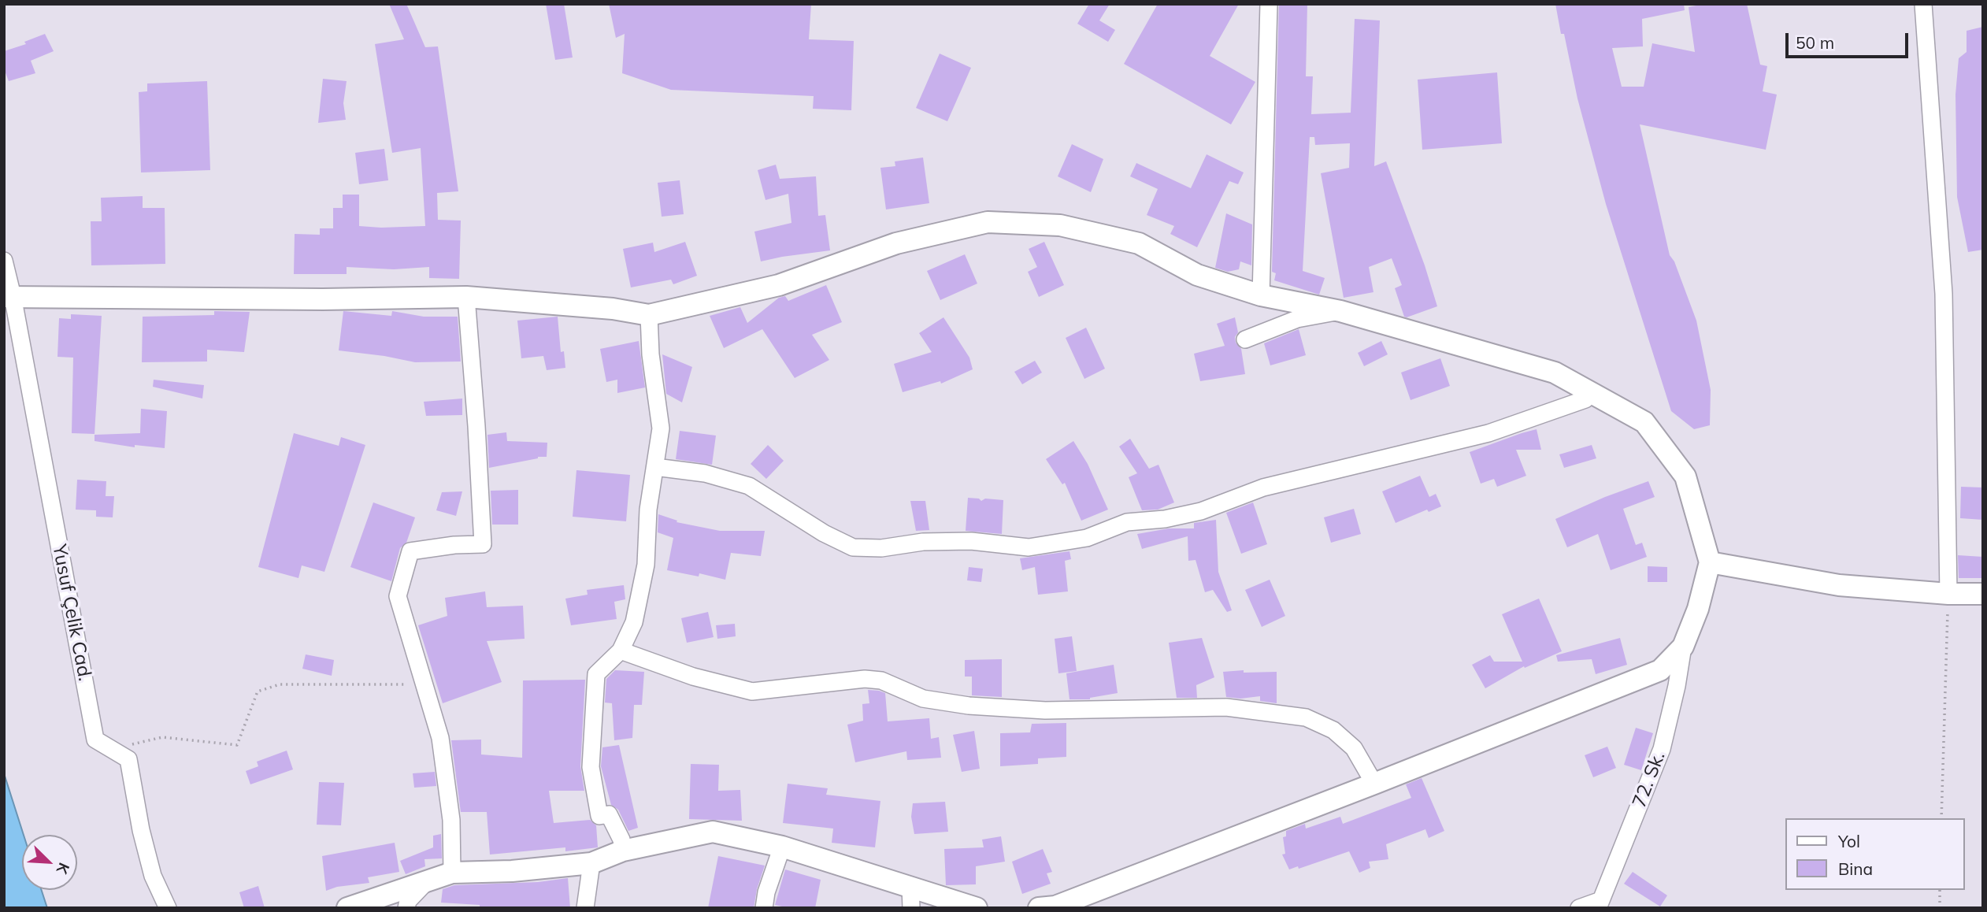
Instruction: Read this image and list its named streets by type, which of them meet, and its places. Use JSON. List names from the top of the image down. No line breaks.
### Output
{"streets":{"street":["Yusuf Çelik Cad.","72. Sk."]},"legend":["Yol","Bina"],"scale_bar":"50 m","north":"bottom right"}
